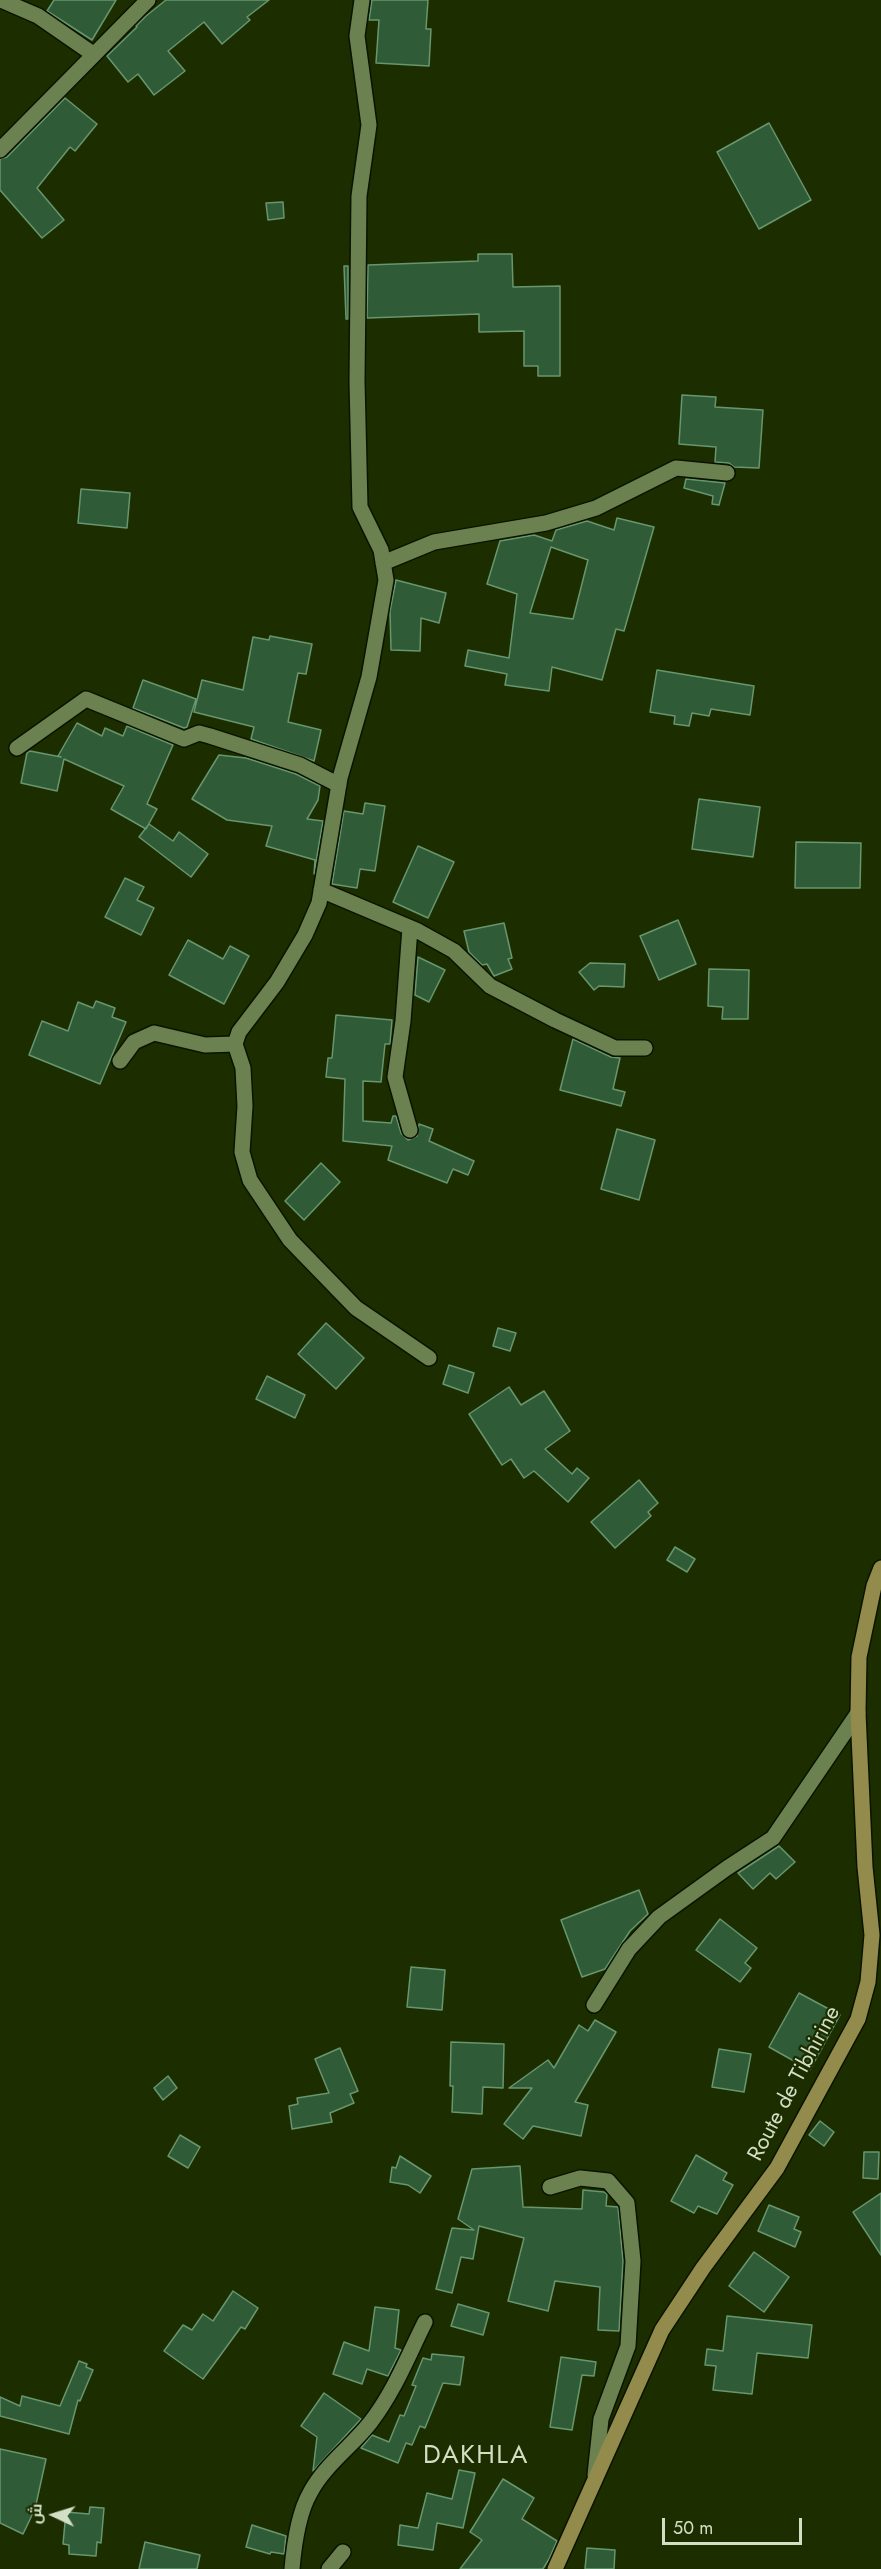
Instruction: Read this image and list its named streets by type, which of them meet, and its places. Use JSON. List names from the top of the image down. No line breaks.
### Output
{"streets":{"street":["Route de Tibhirine"]},"districts":["DAKHLA"],"scale_bar":"50 m","north":"left"}
